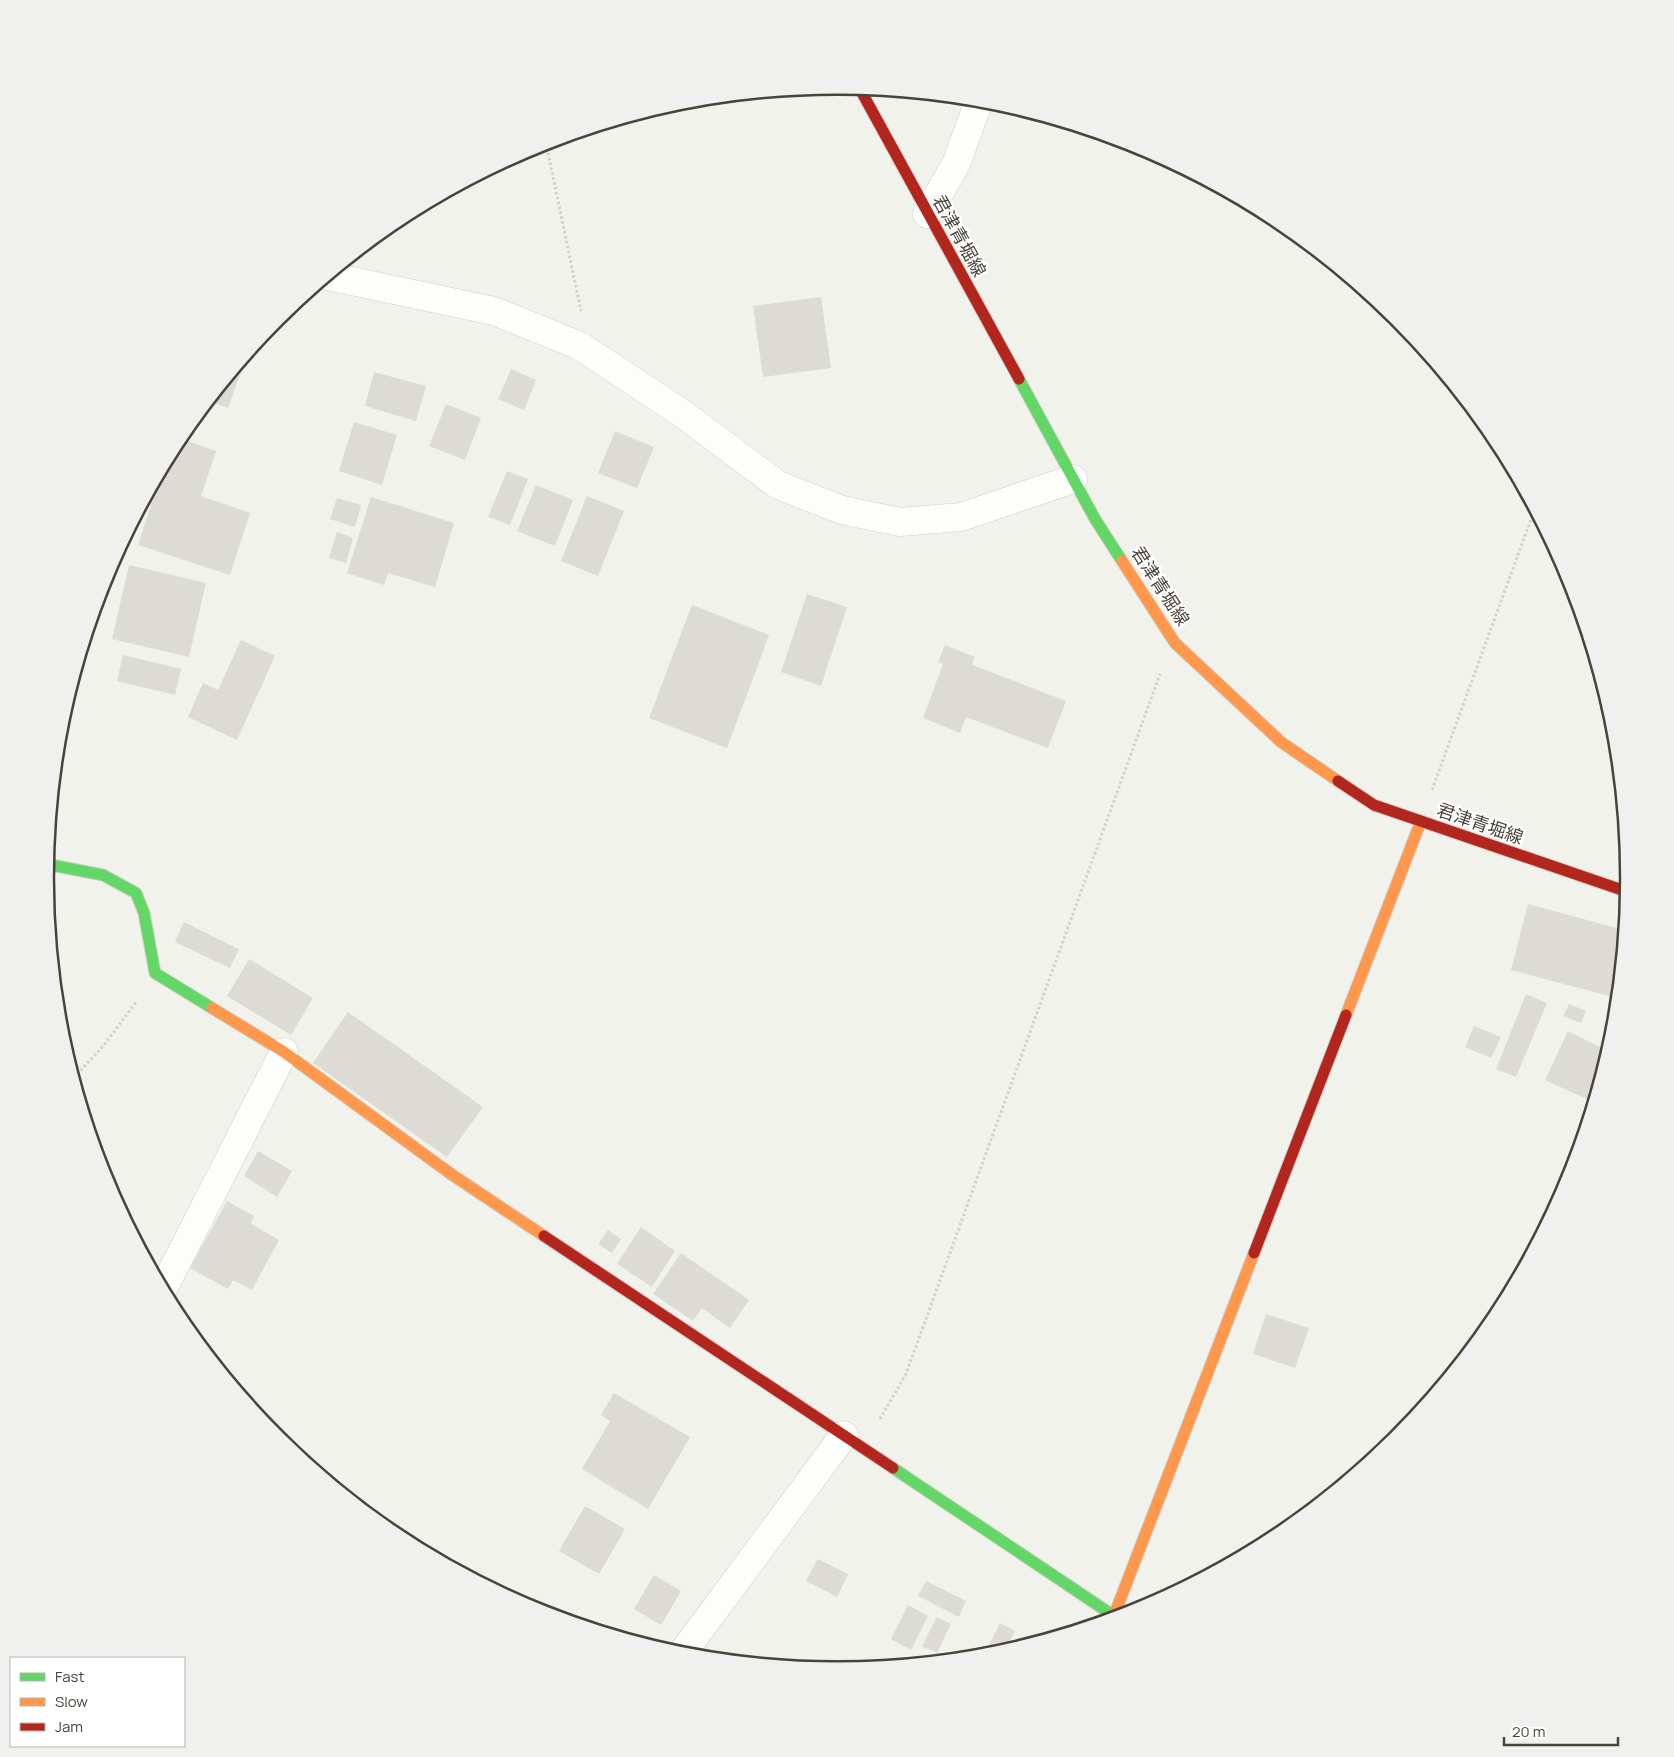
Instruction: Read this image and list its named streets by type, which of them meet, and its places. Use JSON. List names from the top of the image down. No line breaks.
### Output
{"streets":{"street":["君津青堀線"]},"legend":["Fast","Slow","Jam"],"scale_bar":"20 m"}
